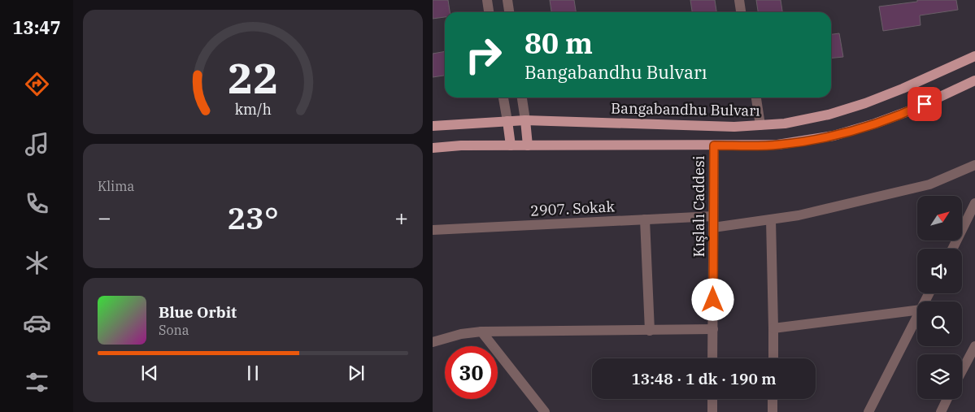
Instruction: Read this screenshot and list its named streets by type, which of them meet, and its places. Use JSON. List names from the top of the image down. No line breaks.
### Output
{"streets":{"main road":["Bangabandhu Bulvarı"],"street":["Kışlalı Caddesi","2907. Sokak"]},"crossings":[["Kışlalı Caddesi","2907. Sokak"]],"north":"top right","page":{"tabs":"13:47","turn":["80 m","Bangabandhu Bulvarı"],"tile":"Klima","heat":["−","23°","+"],"song":["Blue Orbit","Sona"],"limit":"30","trip":"13:48 · 1 dk · 190 m","gauge":["22","km/h"]}}
